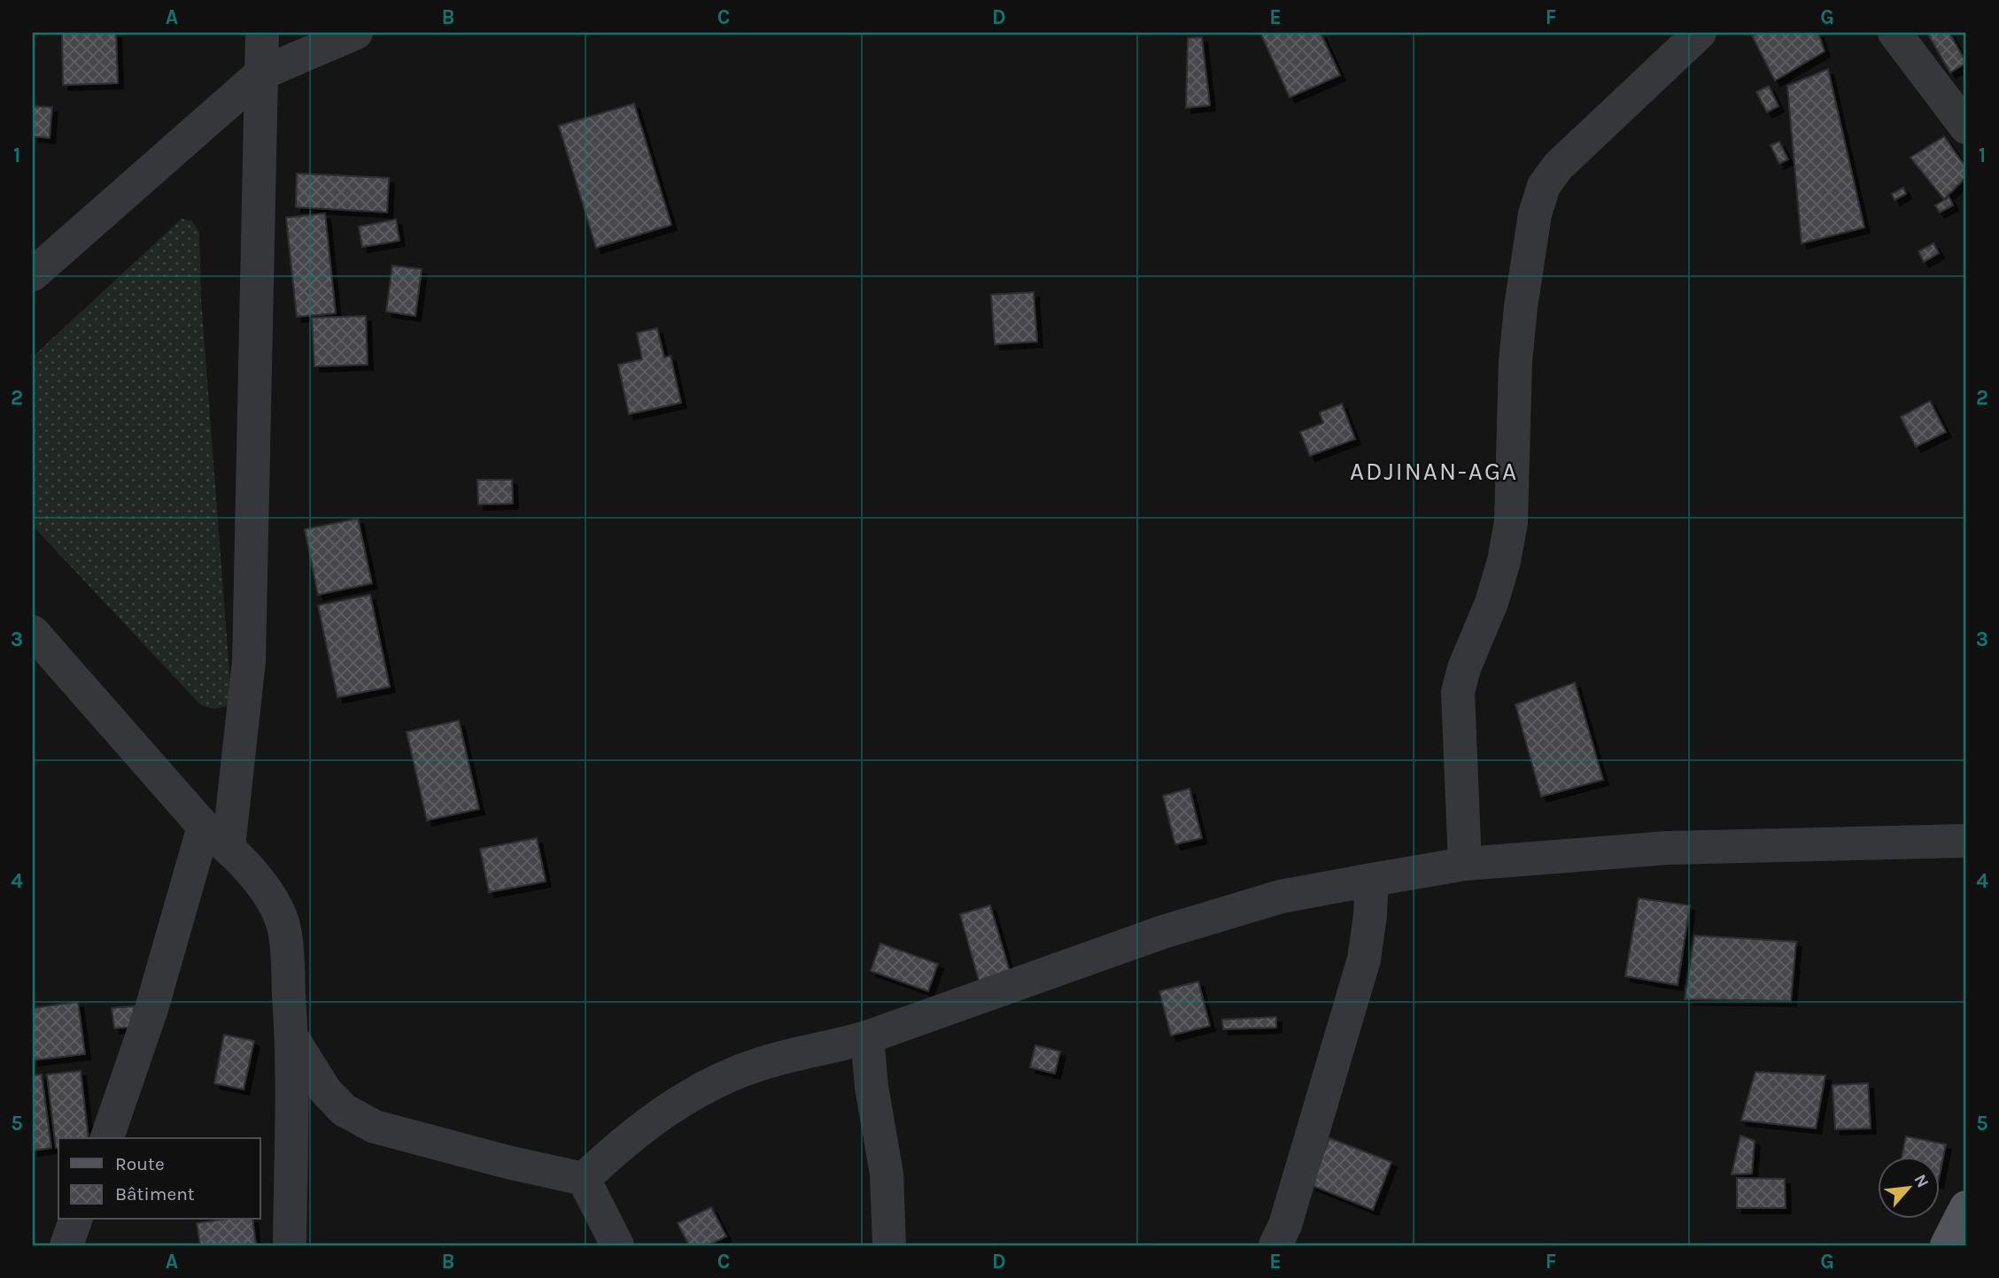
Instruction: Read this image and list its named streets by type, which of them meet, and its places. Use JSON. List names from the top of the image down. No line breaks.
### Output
{"districts":["ADJINAN-AGA"],"legend":["Route","Bâtiment"],"north":"top right","grid":{"columns":["A","B","C","D","E","F","G"],"rows":["1","2","3","4","5"]}}
